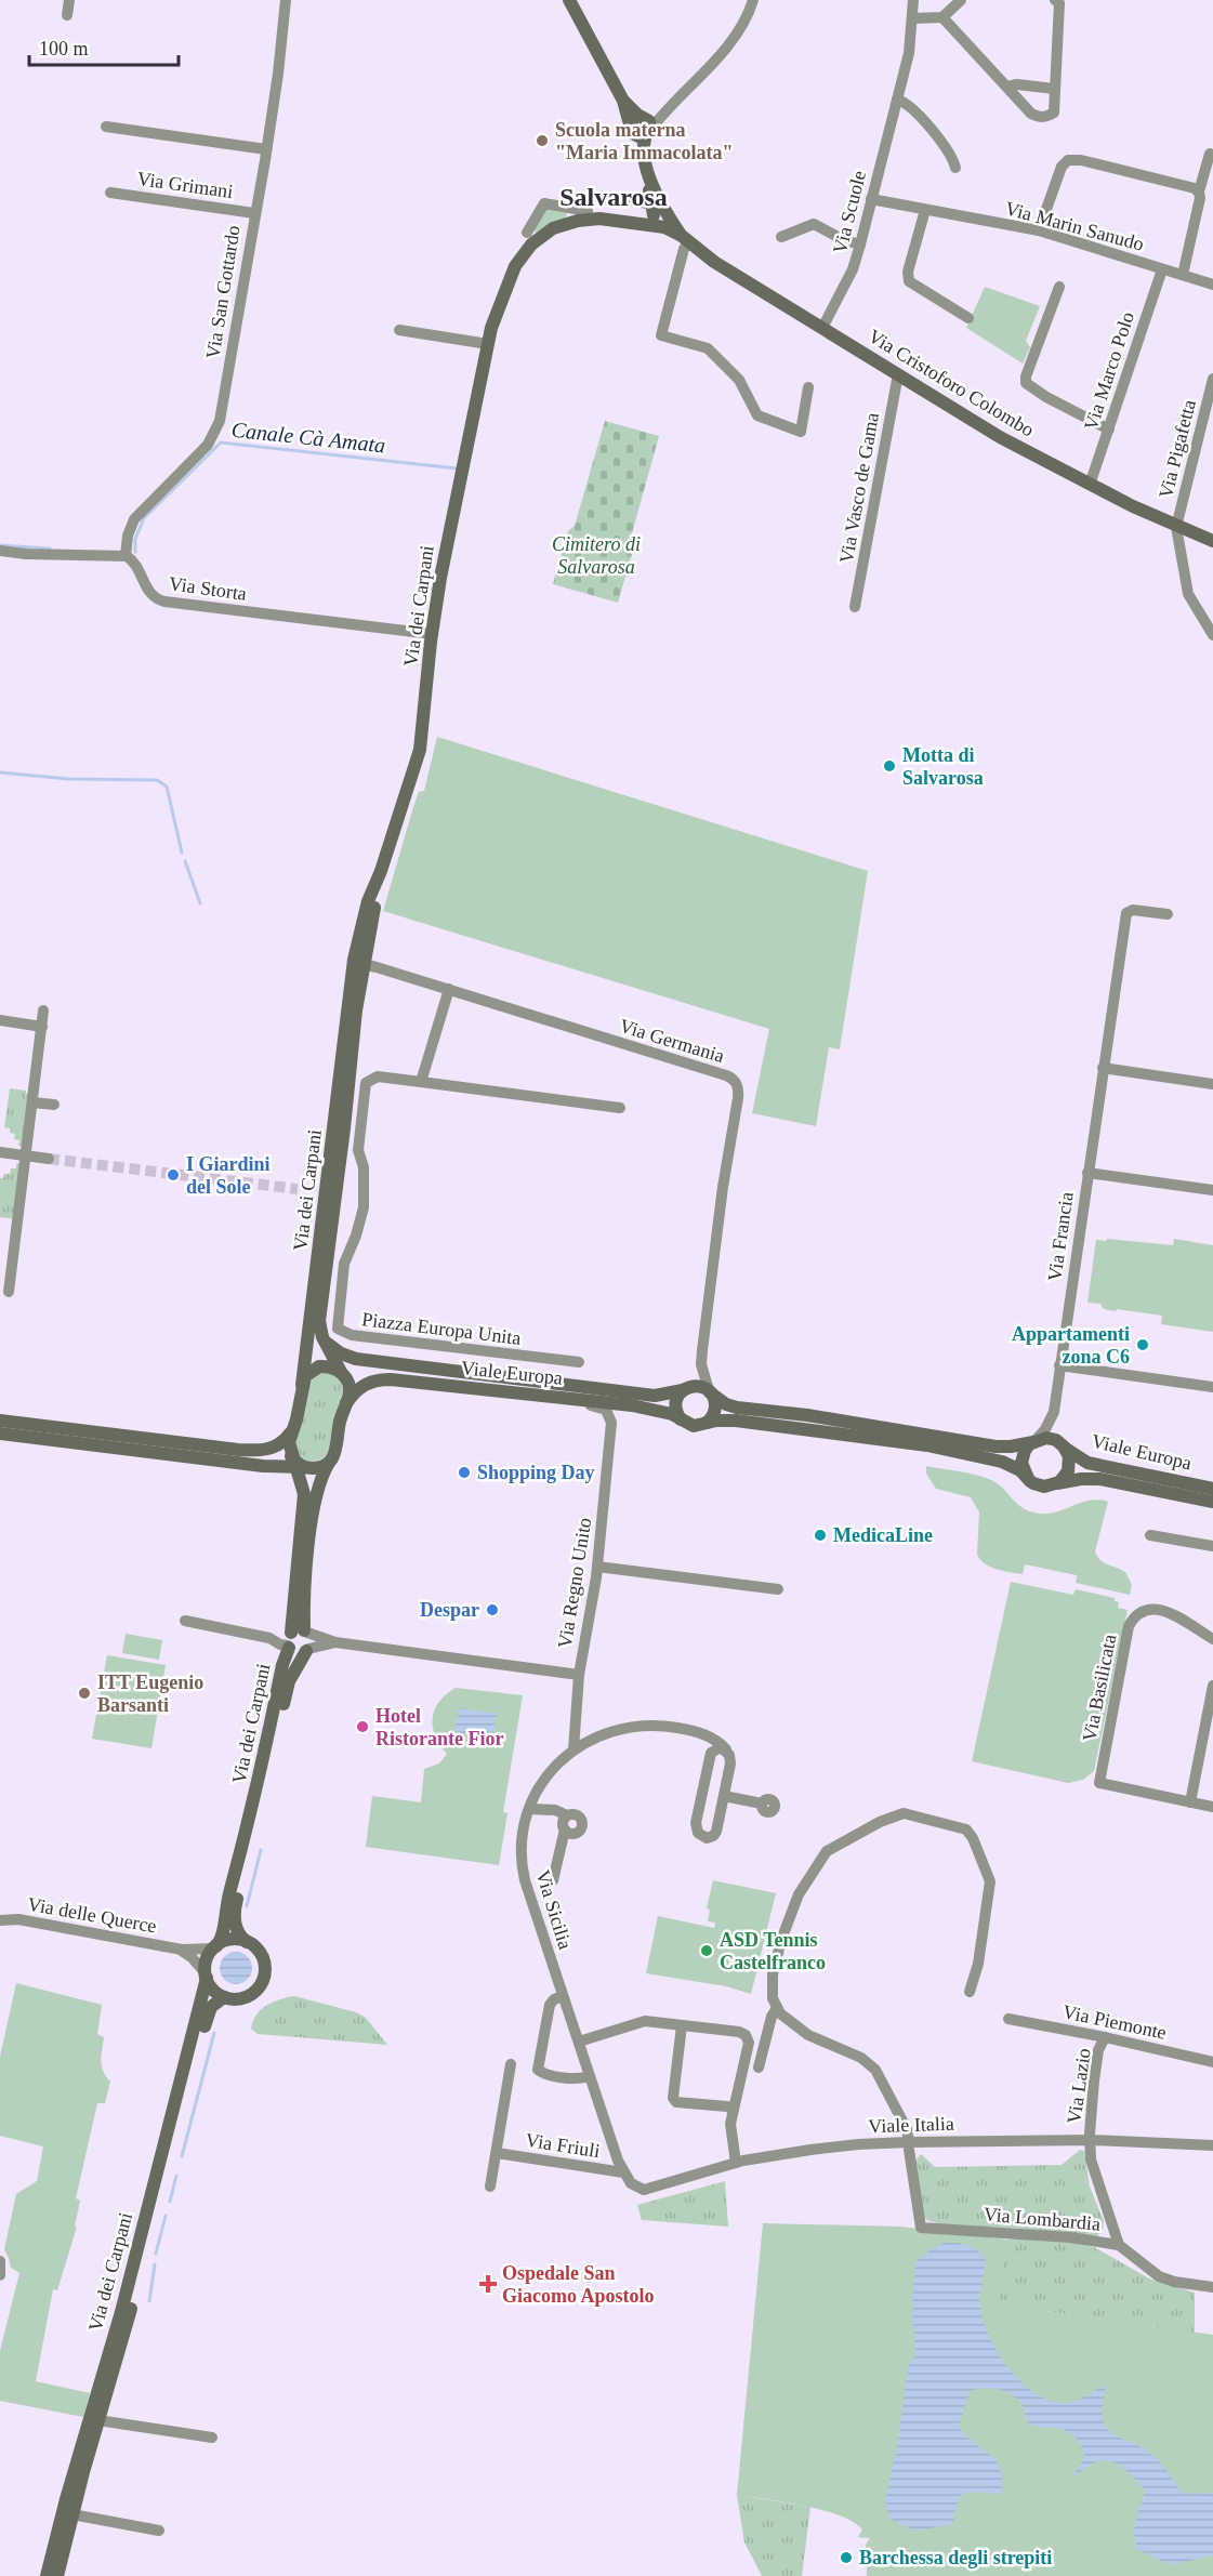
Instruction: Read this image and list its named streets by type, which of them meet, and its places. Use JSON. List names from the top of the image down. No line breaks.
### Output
{"streets":{"street":["Via Grimani","Via Scuole","Via Marin Sanudo","Via San Gottardo","Via Marco Polo","Via Cristoforo Colombo","Via Pigafetta","Via Vasco de Gama","Via Storta","Via dei Carpani","Via Germania","Via Francia","Piazza Europa Unita","Viale Europa","Via Regno Unito","Via Basilicata","Via Sicilia","Via delle Querce","Via Piemonte","Via Lazio","Viale Italia","Via Friuli","Via Lombardia"]},"crossings":[["Via Grimani","Via San Gottardo"],["Via Scuole","Via Marin Sanudo"],["Via Scuole","Via Cristoforo Colombo"],["Via Marin Sanudo","Via Marco Polo"],["Via San Gottardo","Via Storta"],["Via Marco Polo","Via Cristoforo Colombo"],["Via Cristoforo Colombo","Via Pigafetta"],["Via Cristoforo Colombo","Via Vasco de Gama"],["Via Cristoforo Colombo","Via dei Carpani"],["Via Storta","Via dei Carpani"],["Via dei Carpani","Via Germania"],["Via dei Carpani","Viale Europa"],["Via dei Carpani","Via delle Querce"],["Via Germania","Viale Europa"],["Via Francia","Viale Europa"],["Via Regno Unito","Via Sicilia"],["Via Sicilia","Viale Italia"],["Via Sicilia","Via Friuli"],["Via Piemonte","Via Lazio"],["Via Lazio","Viale Italia"],["Via Lazio","Via Lombardia"],["Viale Italia","Via Friuli"],["Viale Italia","Via Lombardia"]],"districts":["Salvarosa"],"water":["Canale Cà Amata"],"parks":["Cimitero di Salvarosa"],"places":{"other":["Scuola materna \"Maria Immacolata\"","Motta di Salvarosa","I Giardini del Sole","Appartamenti zona C6","Shopping Day","MedicaLine","Despar","ITT Eugenio Barsanti","Hotel Ristorante Fior","ASD Tennis Castelfranco","Barchessa degli strepiti"],"health":["Ospedale San Giacomo Apostolo"]},"scale_bar":"100 m"}
